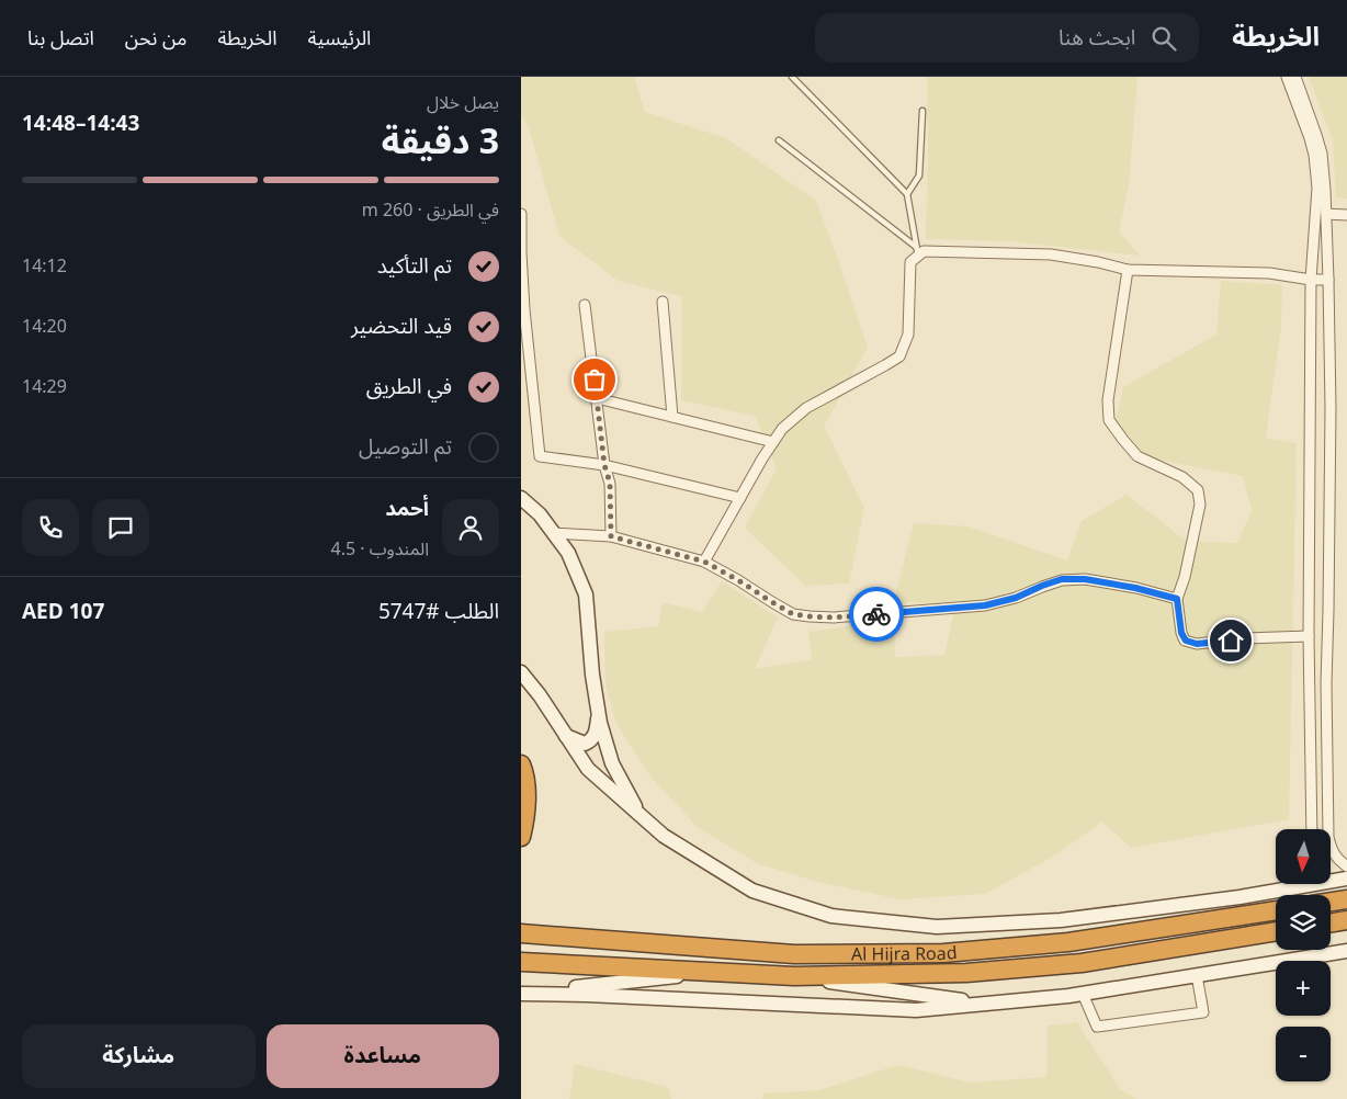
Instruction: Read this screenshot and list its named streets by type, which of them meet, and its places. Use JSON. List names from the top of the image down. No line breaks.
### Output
{"streets":{"highway":["Al Hijra Road"]},"north":"bottom","page":{"header":"الخريطة","search":"ابحث هنا","nav":["الرئيسية","الخريطة","من نحن","اتصل بنا"],"heading":["3 دقيقة","يصل خلال","14:43–14:48"],"panel":["أحمد","المندوب · 4.5","الطلب #5747","AED 107"],"bar":"في الطريق · 260 m","list":[["تم التأكيد","14:12"],["قيد التحضير","14:20"],["في الطريق","14:29"],"تم التوصيل"],"map_buttons":["+","−"],"buttons":["مساعدة","مشاركة"]}}
